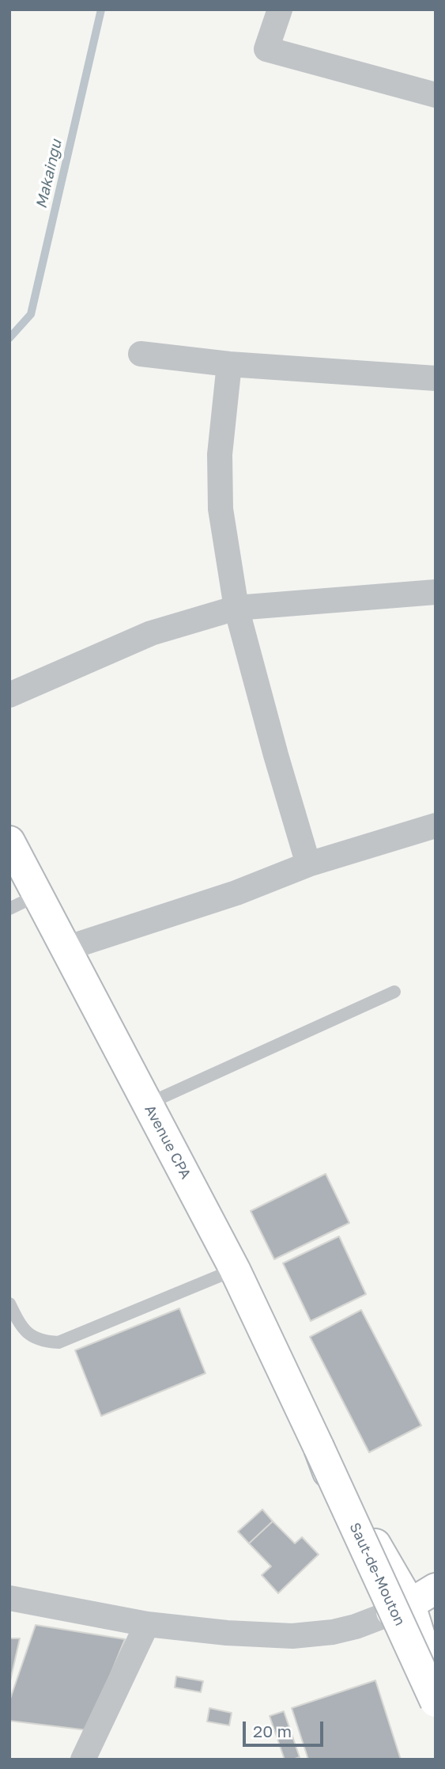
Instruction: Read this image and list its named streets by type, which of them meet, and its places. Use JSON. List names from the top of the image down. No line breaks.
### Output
{"streets":{"street":["Avenue CPA","Saut-de-Mouton"]},"crossings":[["Avenue CPA","Saut-de-Mouton"]],"water":["Makaingu"],"scale_bar":"20 m"}
